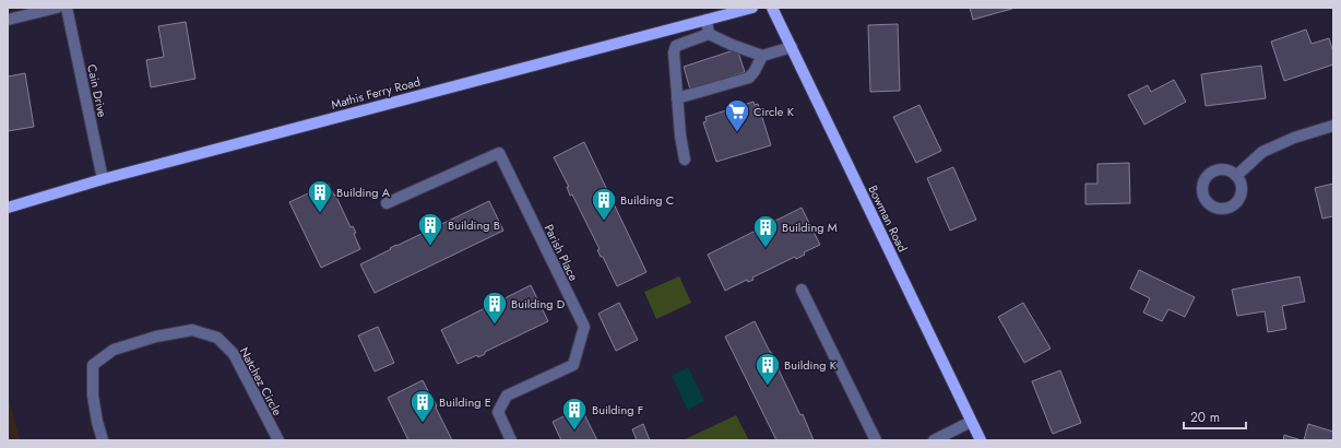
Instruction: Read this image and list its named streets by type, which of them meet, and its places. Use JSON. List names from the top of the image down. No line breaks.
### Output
{"streets":{"main road":["Mathis Ferry Road","Bowman Road"],"street":["Cain Drive","Parish Place","Natchez Circle"]},"crossings":[["Cain Drive","Mathis Ferry Road"]],"places":{"supermarket":["Circle K"],"building":["Building A","Building C","Building B","Building M","Building D","Building K","Building E","Building F"]},"scale_bar":"20 m"}
